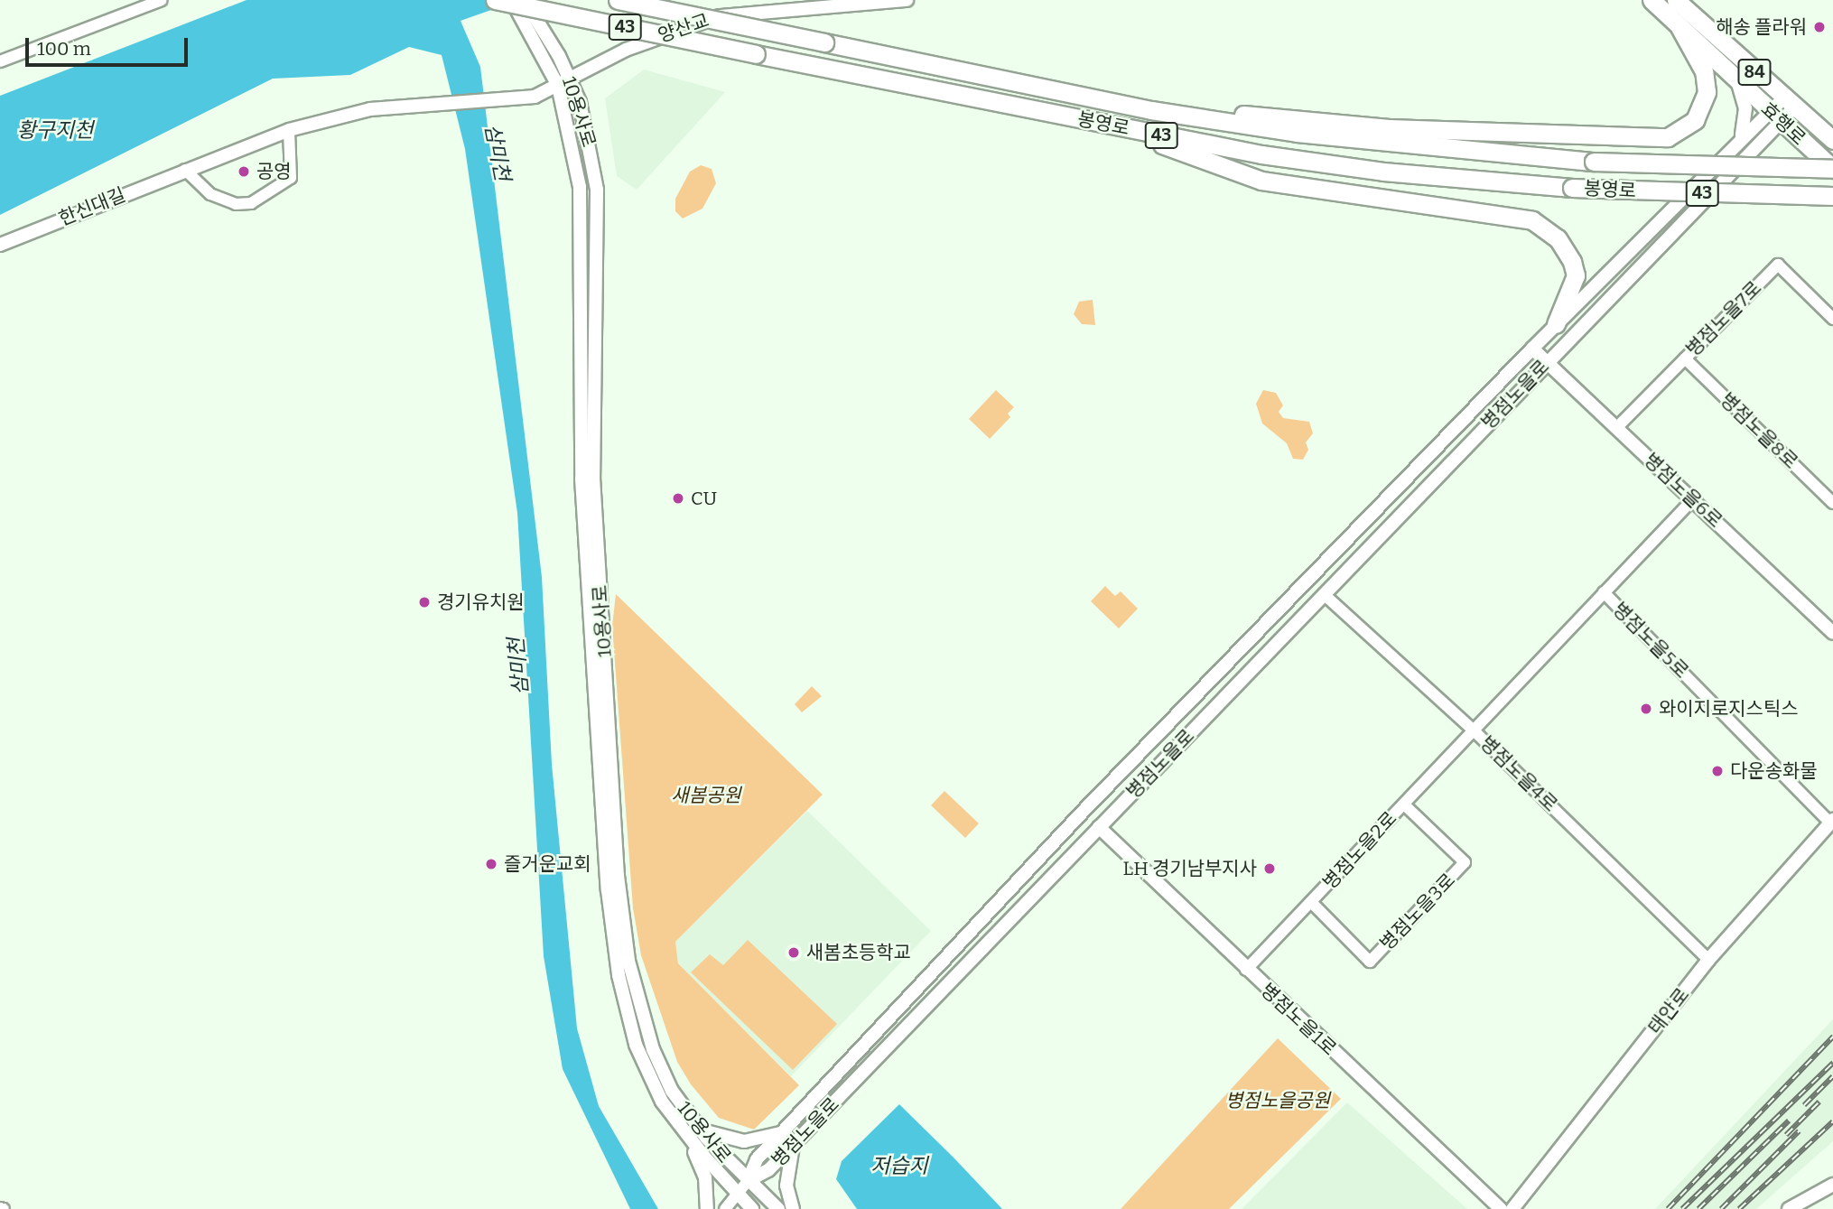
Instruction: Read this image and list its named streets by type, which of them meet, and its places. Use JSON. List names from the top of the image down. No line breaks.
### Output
{"streets":{"main road":["43","84","봉영로","효행로"],"street":["양산교","10용사로","한신대길","병점노을7로","병점노을로","병점노을8로","병점노을6로","병점노을5로","병점노을4로","병점노을2로","병점노을3로","태안로","병점노을1로"]},"crossings":[["양산교","10용사로"],["양산교","한신대길"],["10용사로","병점노을로"],["봉영로","효행로"],["효행로","병점노을로"],["병점노을7로","병점노을8로"],["병점노을7로","병점노을6로"],["병점노을로","병점노을6로"],["병점노을로","병점노을4로"],["병점노을로","병점노을1로"],["병점노을5로","병점노을4로"],["병점노을5로","병점노을2로"],["병점노을5로","태안로"],["병점노을4로","병점노을2로"],["병점노을4로","태안로"],["병점노을2로","병점노을3로"],["병점노을2로","병점노을1로"]],"water":["황구지천","삼미천","저습지"],"parks":["새봄공원","병점노을공원"],"places":["해송 플라워","공영","CU","경기유치원","와이지로지스틱스","다운송화물","즐거운교회","LH 경기남부지사","새봄초등학교"],"scale_bar":"100 m"}
